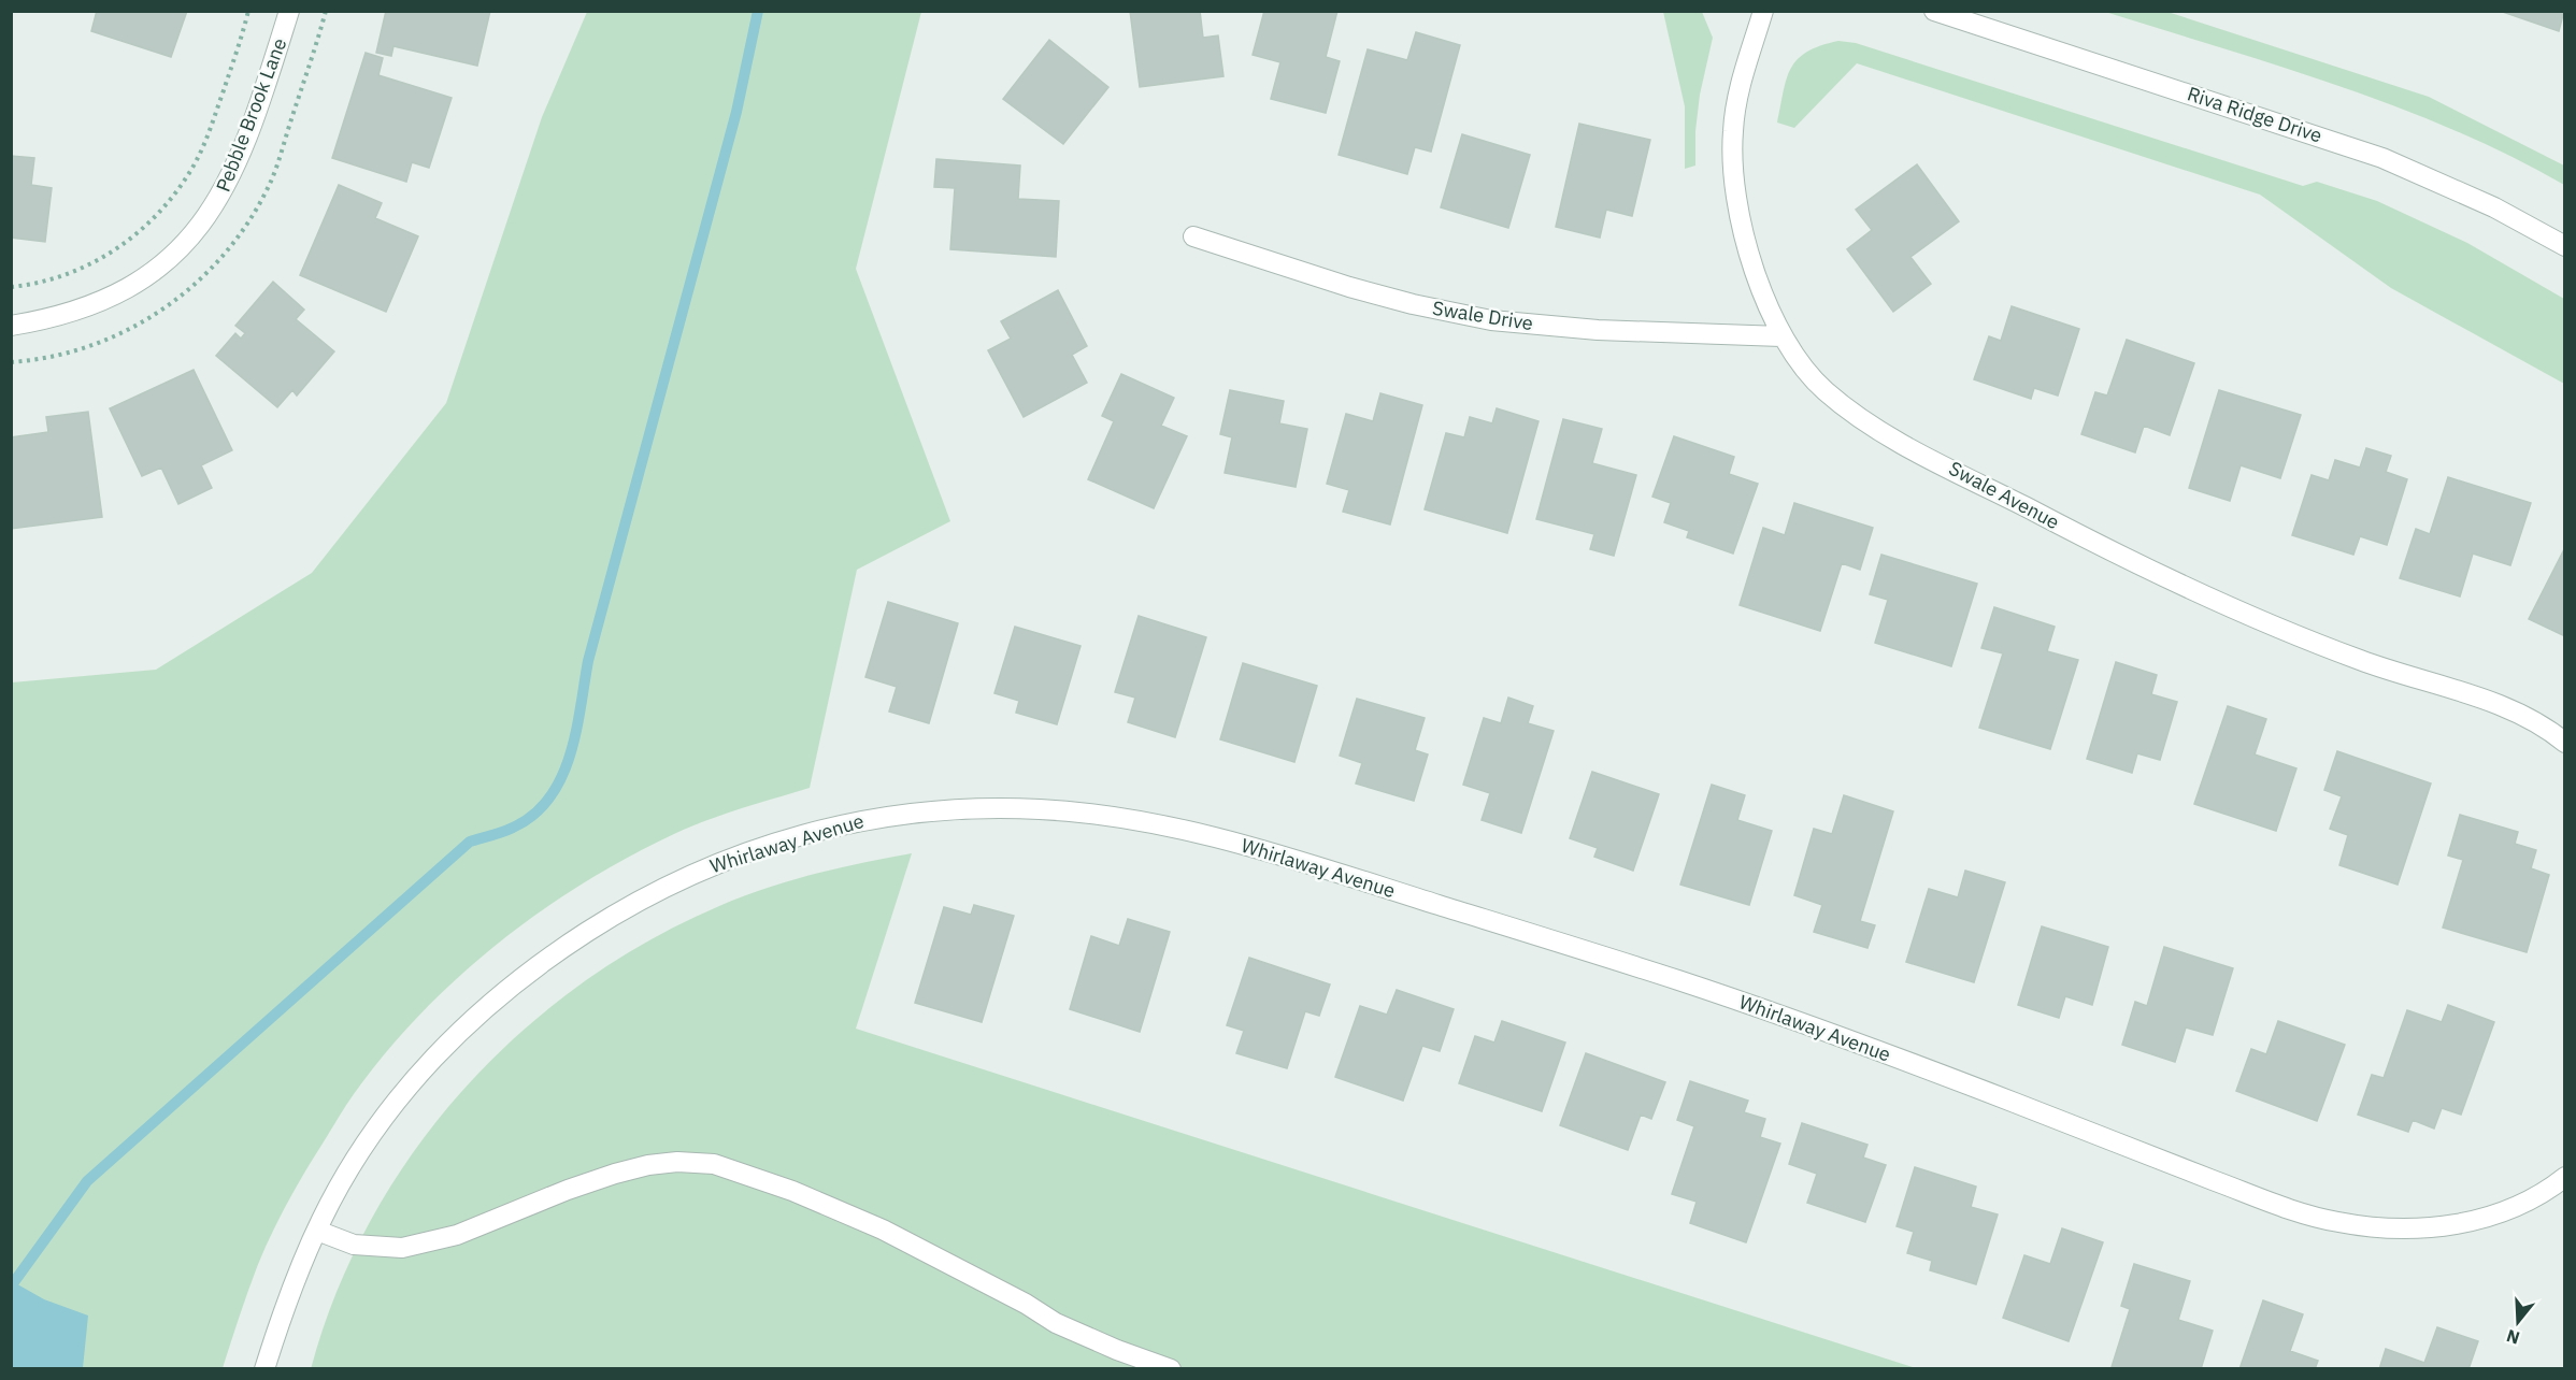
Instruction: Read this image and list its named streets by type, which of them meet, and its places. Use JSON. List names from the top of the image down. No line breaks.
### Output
{"streets":{"street":["Pebble Brook Lane","Riva Ridge Drive","Swale Drive","Swale Avenue","Whirlaway Avenue"]},"crossings":[["Swale Drive","Swale Avenue"]],"north":"bottom"}
